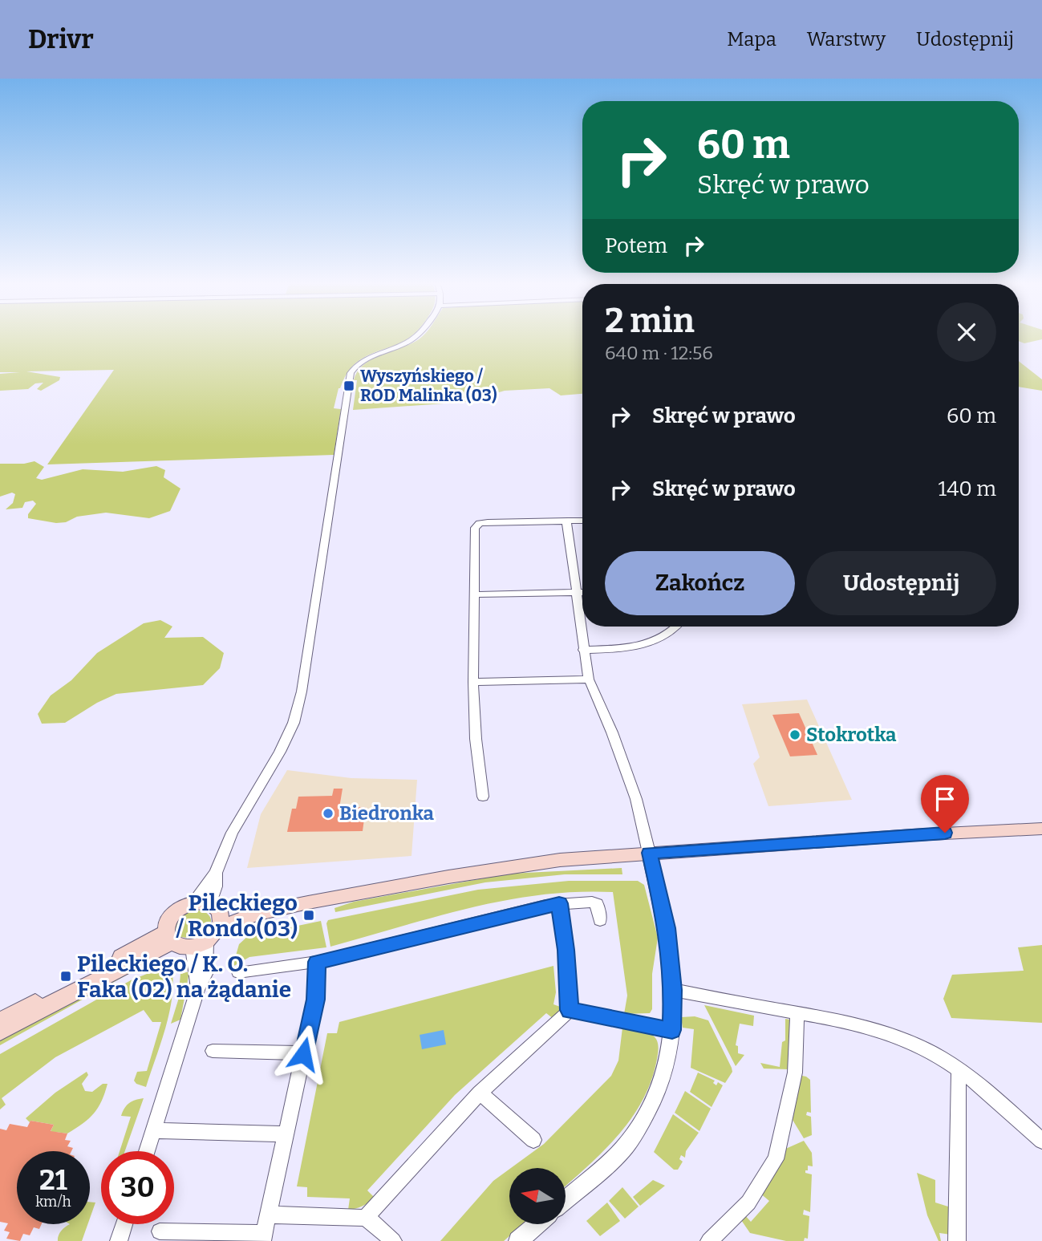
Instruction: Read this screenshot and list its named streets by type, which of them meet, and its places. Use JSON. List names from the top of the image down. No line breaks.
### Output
{"places":{"transit":["Wyszyńskiego / ROD Malinka (03)","Pileckiego / Rondo(03)","Pileckiego / K. O. Faka (02) na żądanie"],"other":["Stokrotka","Biedronka"]},"north":"left","page":{"header":"Drivr","nav":["Mapa","Warstwy","Udostępnij"],"turn":["60 m","Skręć w prawo"],"then":"Potem","heading":["2 min","640 m · 12:56"],"list":[{"name":"Skręć w prawo","value":"60 m"},{"name":"Skręć w prawo","value":"140 m"}],"buttons":["Zakończ","Udostępnij"],"speed":"21 km/h","limit":"30"}}
